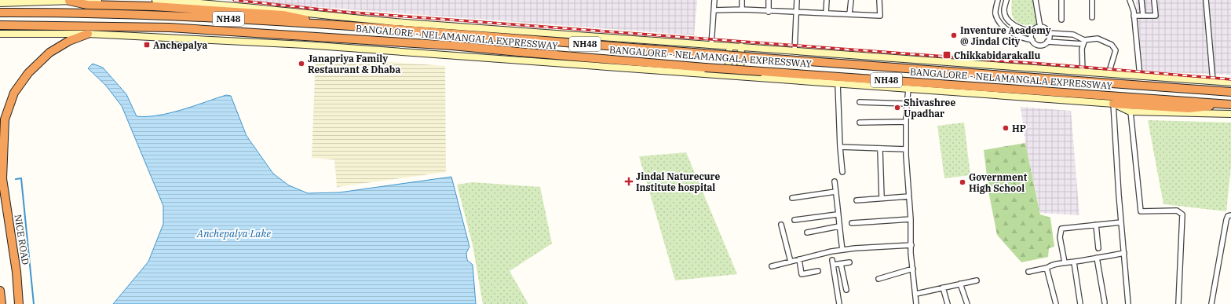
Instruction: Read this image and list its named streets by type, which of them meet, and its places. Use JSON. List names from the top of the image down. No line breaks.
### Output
{"streets":{"highway":["NH48","BANGALORE - NELAMANGALA EXPRESSWAY","NICE ROAD"]},"water":["Anchepalya Lake"],"places":{"other":["Inventure Academy @ Jindal City","Janapriya Family Restaurant & Dhaba","Shivashree Upadhar","HP","Government High School"],"transit":["Anchepalya","Chikkabidarakallu"],"health":["Jindal Naturecure Institute hospital"]}}
